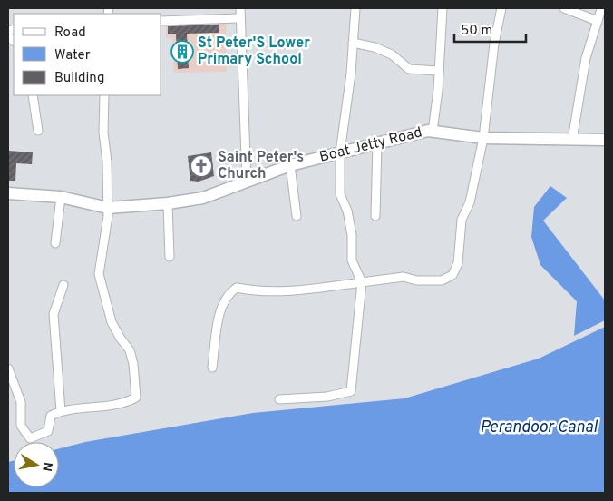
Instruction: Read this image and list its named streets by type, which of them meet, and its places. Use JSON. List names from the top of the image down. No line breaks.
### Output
{"streets":{"street":["Boat Jetty Road"]},"water":["Perandoor Canal"],"places":{"building":["St Peter'S Lower Primary School"],"church":["Saint Peter's Church"]},"legend":["Road","Water","Building"],"scale_bar":"50 m","north":"right"}
